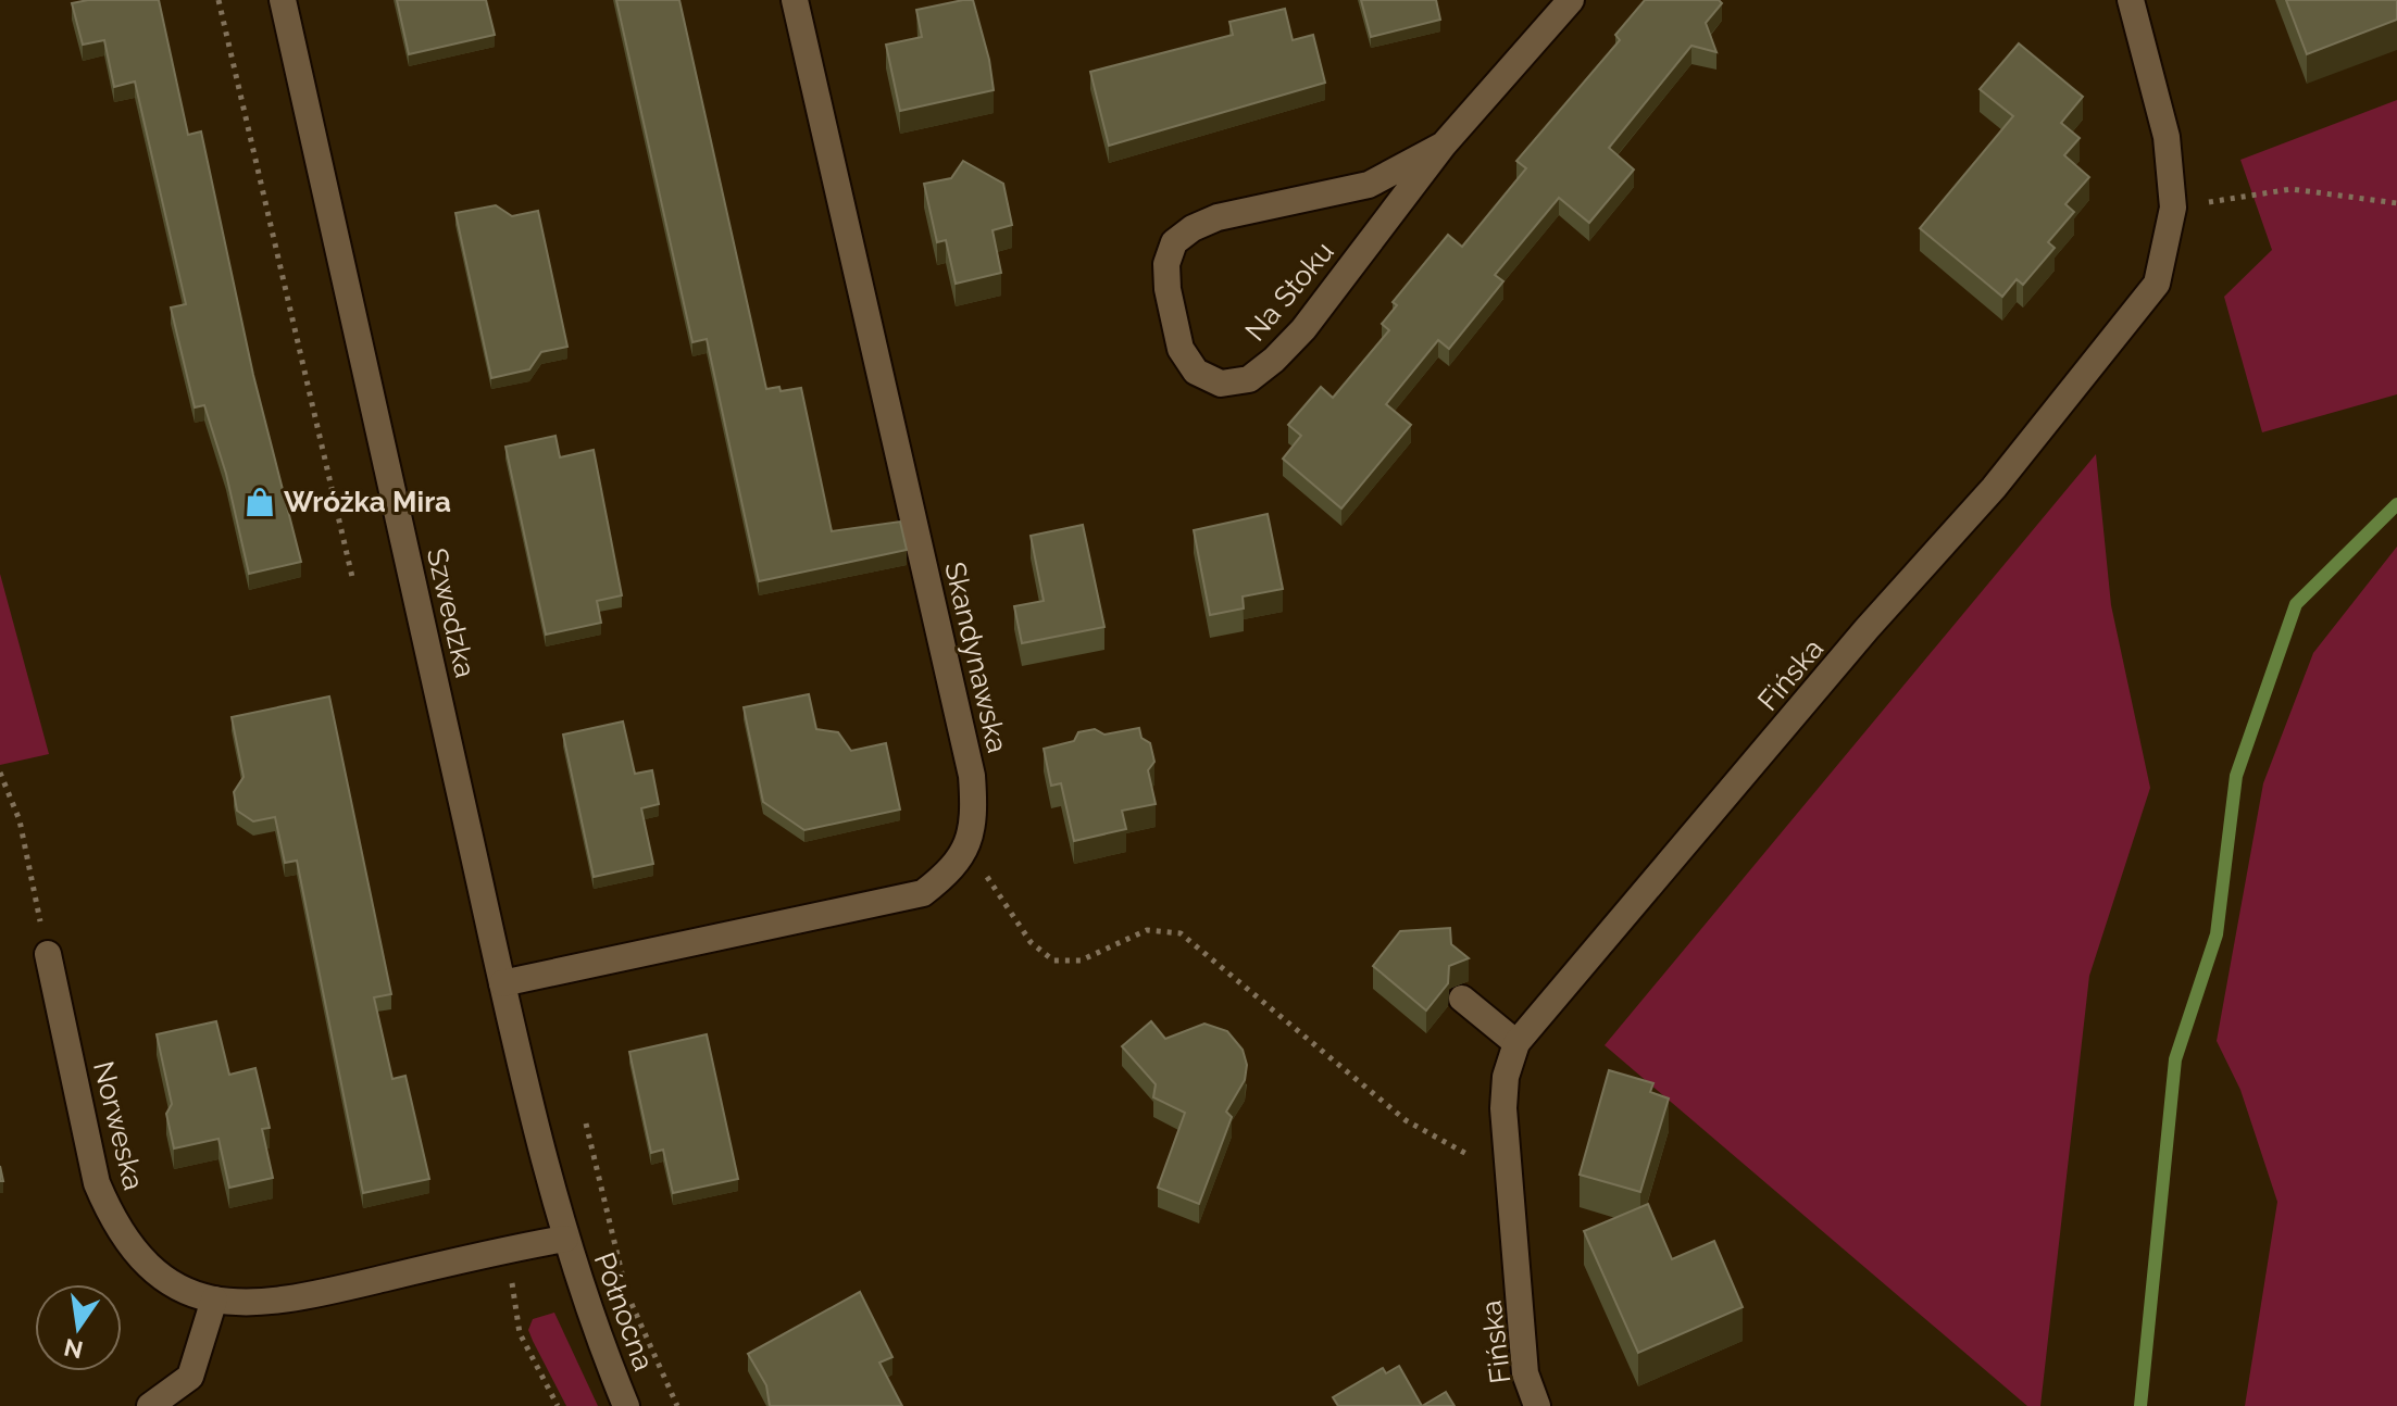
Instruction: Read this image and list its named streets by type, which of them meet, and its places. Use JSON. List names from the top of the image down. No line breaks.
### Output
{"streets":{"street":["Na Stoku","Szwedzka","Skandynawska","Fińska","Norweska","Północna"]},"crossings":[["Szwedzka","Norweska"],["Szwedzka","Północna"],["Norweska","Północna"]],"places":{"shop":["Wróżka Mira"]},"north":"bottom"}
